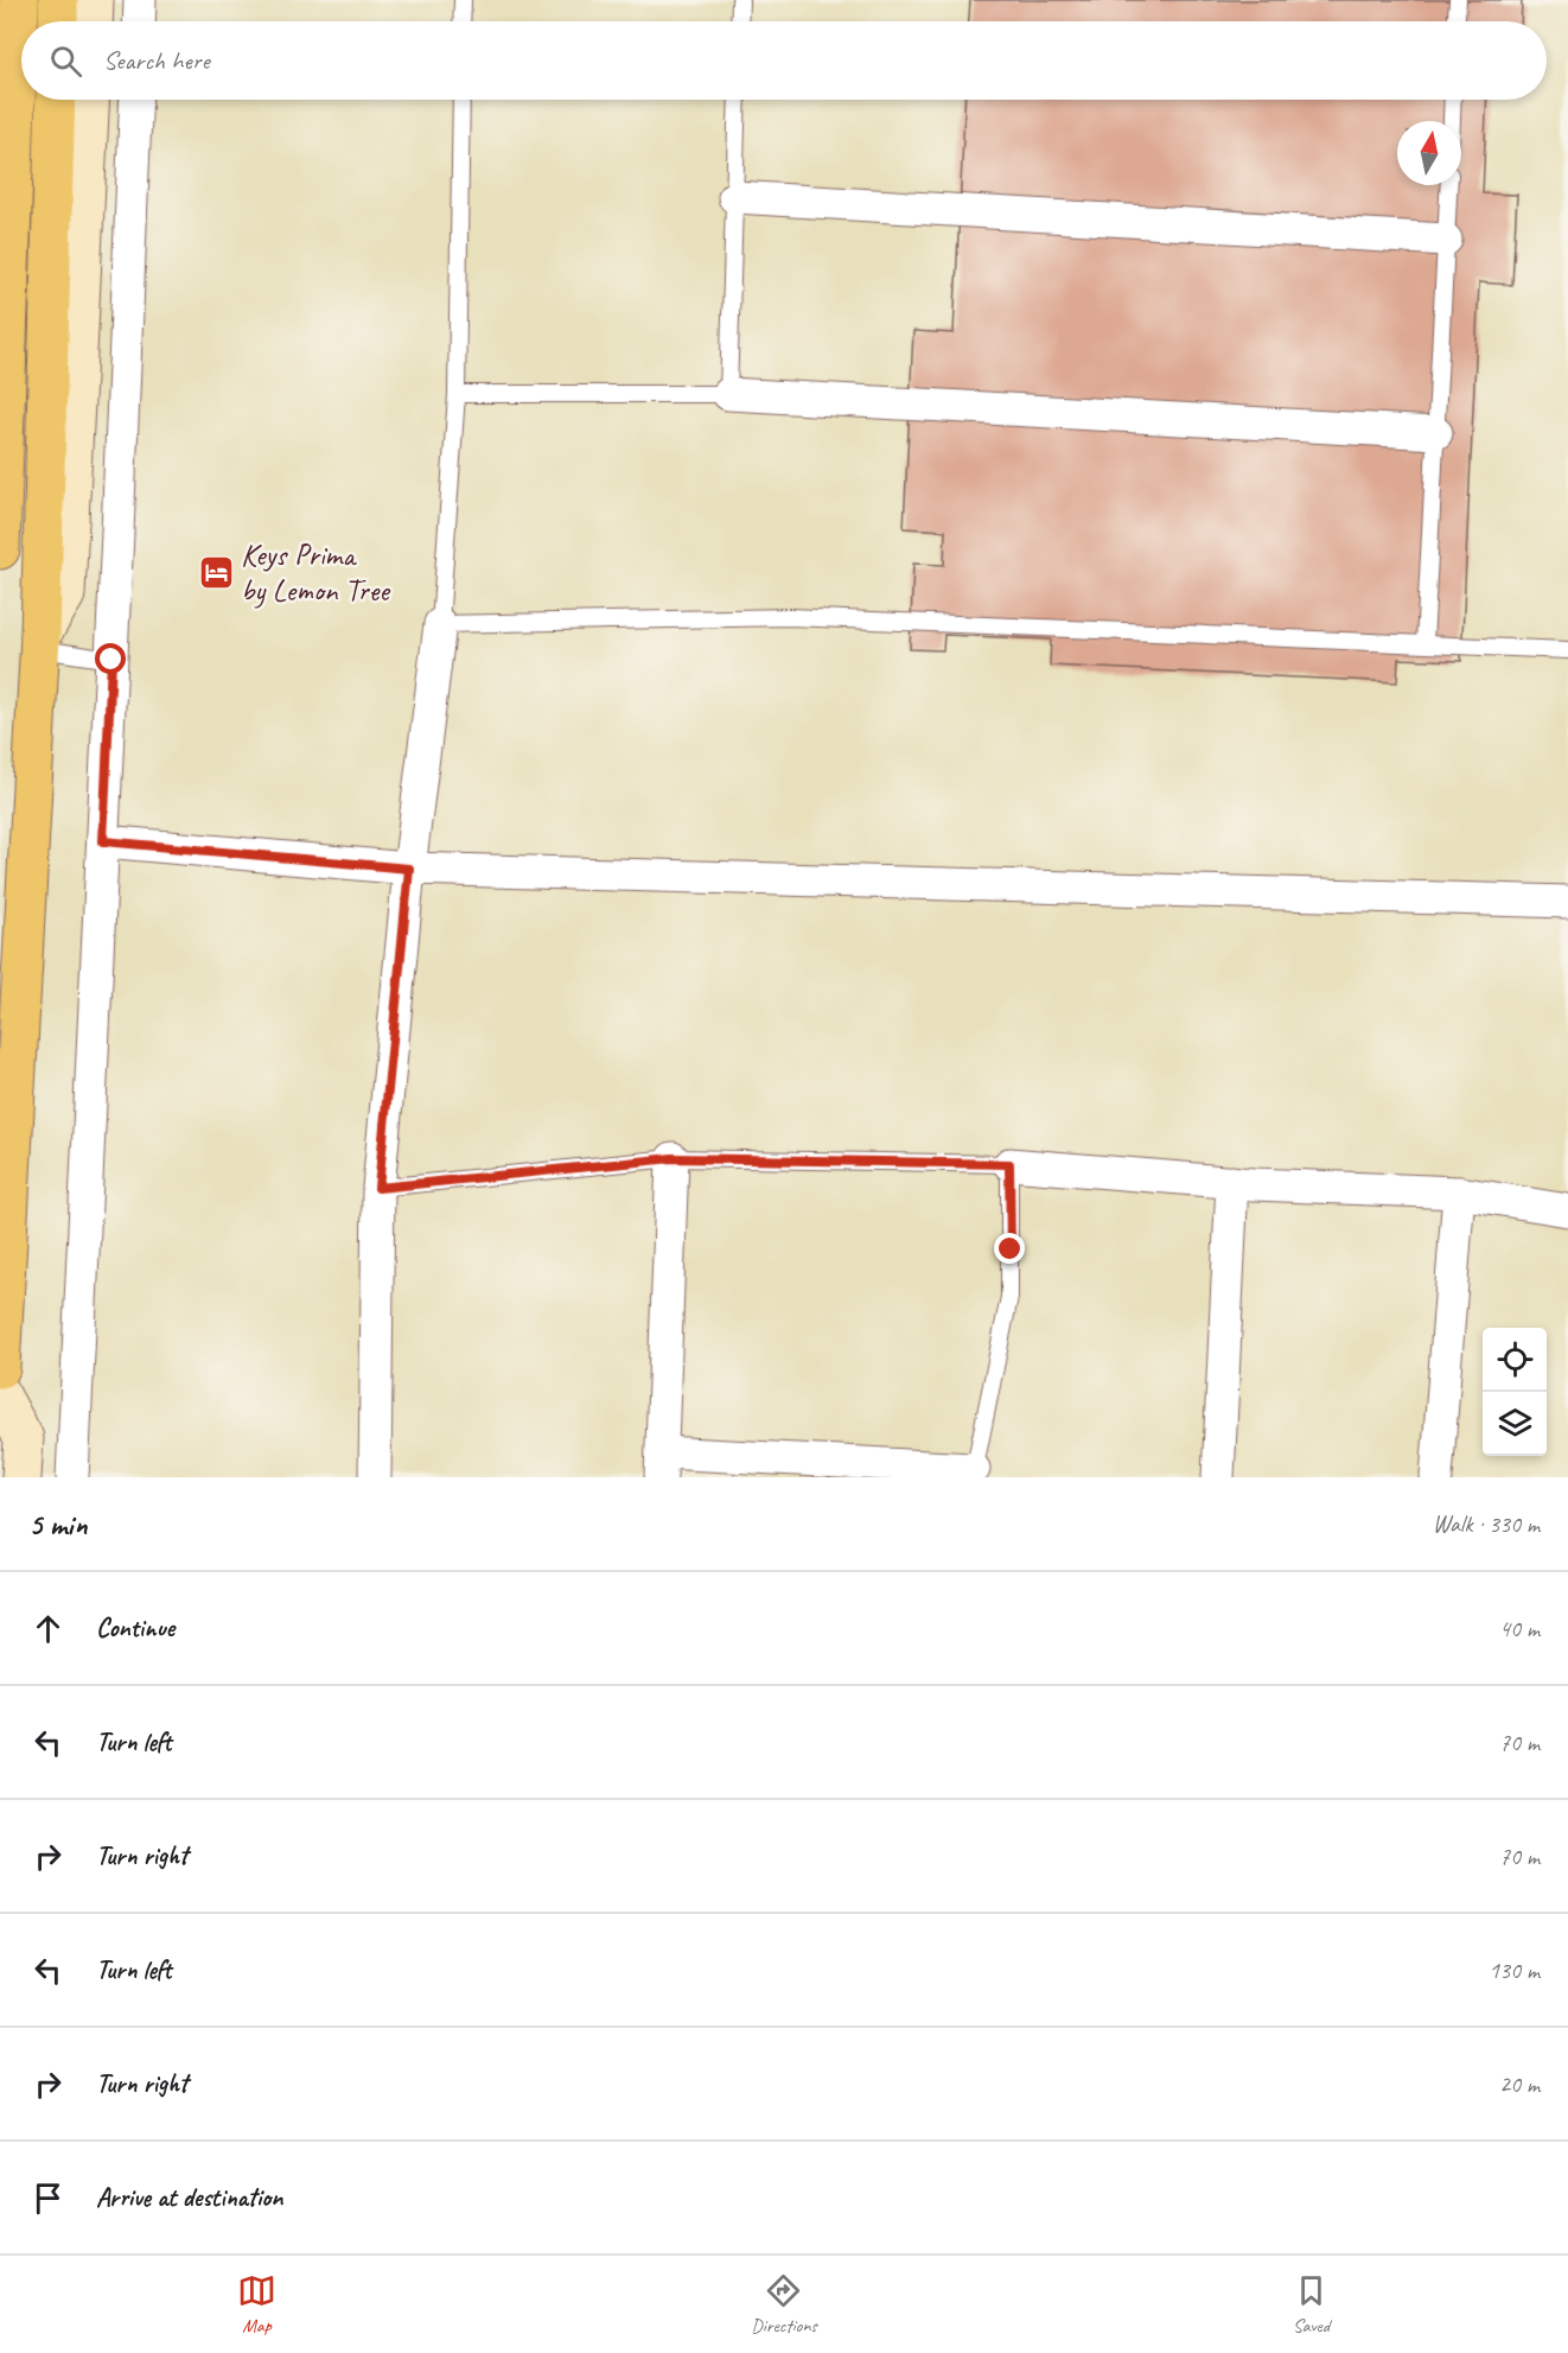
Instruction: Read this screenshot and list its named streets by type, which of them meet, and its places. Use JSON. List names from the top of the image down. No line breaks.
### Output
{"places":{"hotel":["Keys Prima by Lemon Tree"]},"north":"top","page":{"search":"Search here","heading":["5 min","Walk · 330 m"],"list":[["Continue","40 m"],["Turn left","70 m"],["Turn right","70 m"],["Turn left","130 m"],["Turn right","20 m"],"Arrive at destination"],"nav":["Map","Directions","Saved"]}}
